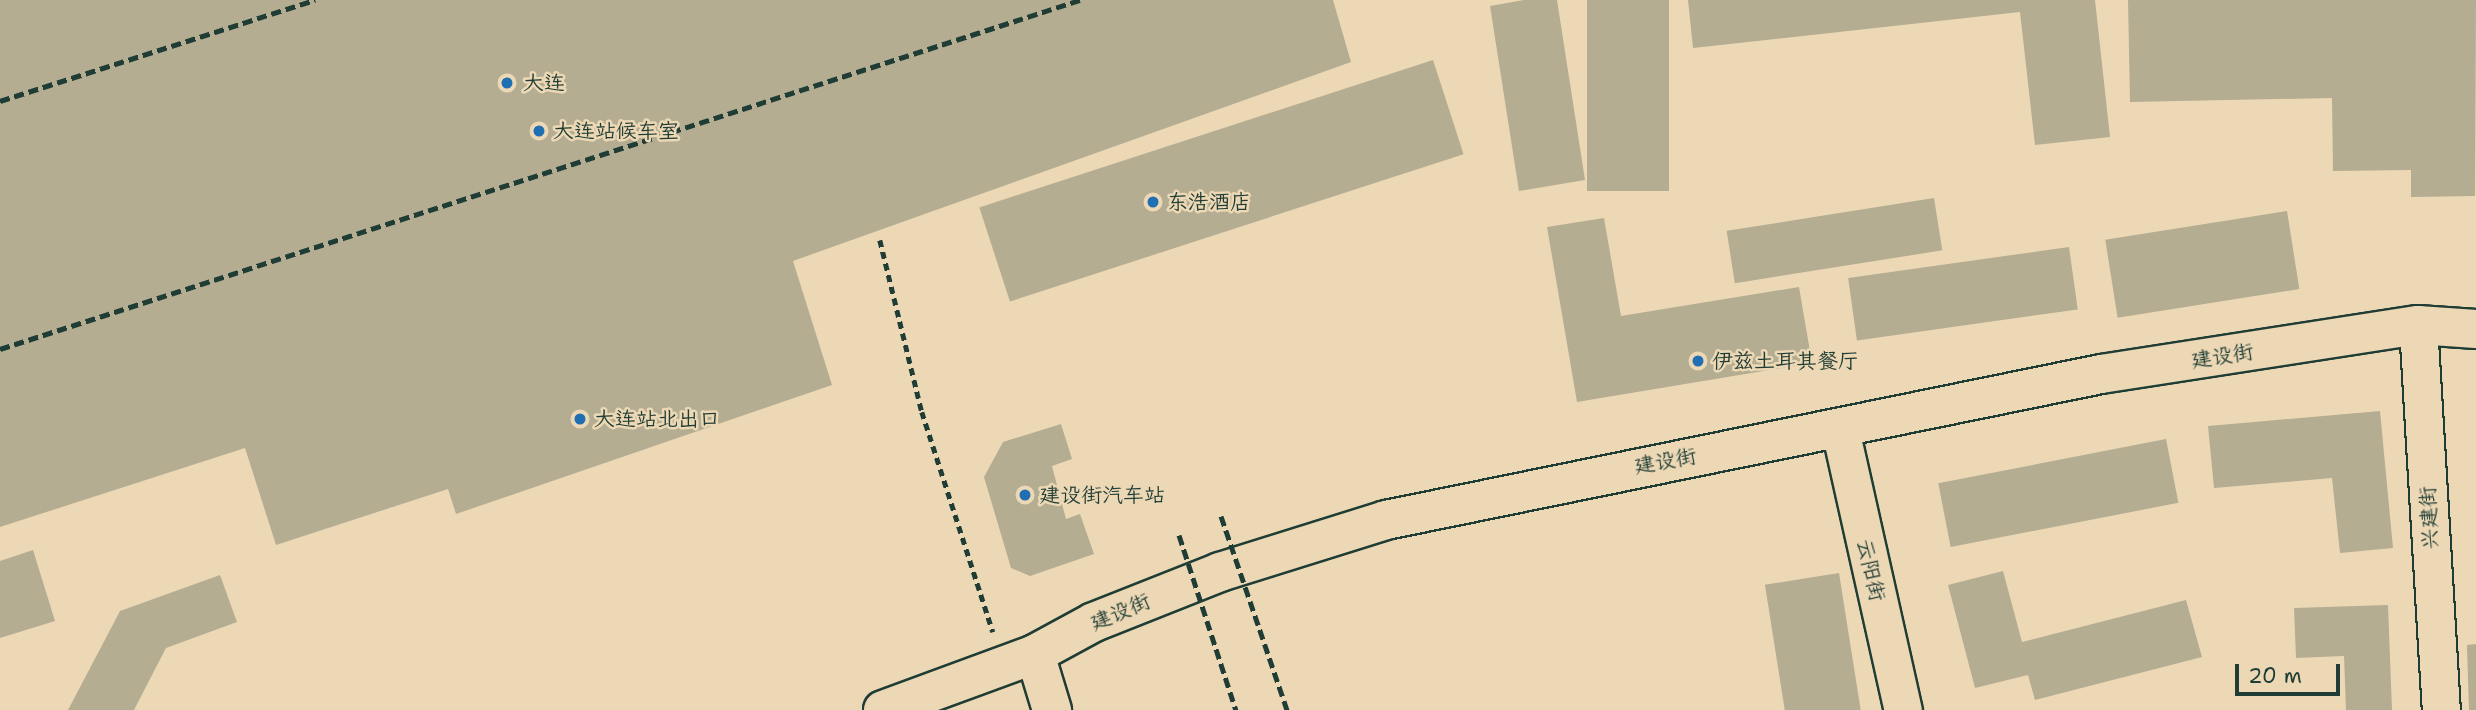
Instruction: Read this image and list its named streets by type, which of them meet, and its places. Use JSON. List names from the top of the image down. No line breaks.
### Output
{"streets":{"main road":["建设街"],"street":["兴建街","云阳街"]},"crossings":[["建设街","兴建街"],["建设街","云阳街"]],"places":["大连","大连站候车室","东浩酒店","伊兹土耳其餐厅","大连站北出口","建设街汽车站"],"scale_bar":"20 m"}
